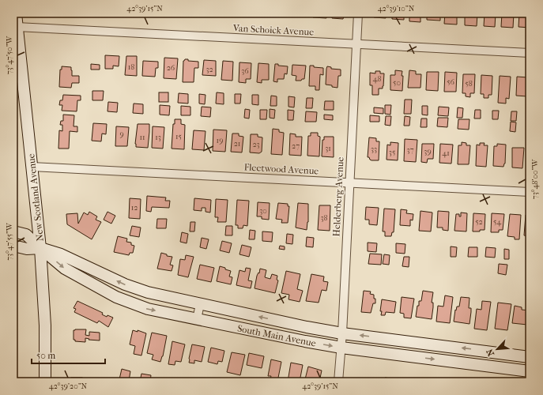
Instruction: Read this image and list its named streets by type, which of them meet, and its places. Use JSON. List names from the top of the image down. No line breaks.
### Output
{"streets":{"street":["Van Schoick Avenue","Fleetwood Avenue","Helderberg Avenue","New Scotland Avenue","South Main Avenue"]},"crossings":[["Van Schoick Avenue","Helderberg Avenue"],["Van Schoick Avenue","New Scotland Avenue"],["Fleetwood Avenue","Helderberg Avenue"],["Fleetwood Avenue","New Scotland Avenue"],["Helderberg Avenue","South Main Avenue"],["New Scotland Avenue","South Main Avenue"]],"house_numbers":["18","26","32","36","48","56","50","58","9","15","11","13","19","21","23","27","31","33","37","39","35","41","12","30","38","52","54"],"scale_bar":"50 m","north":"bottom left","coordinates":["42°39'15\"N","42°39'10\"N","73°47'50\"W","73°48'00\"W","73°47'55\"W","42°39'20\"N"]}
